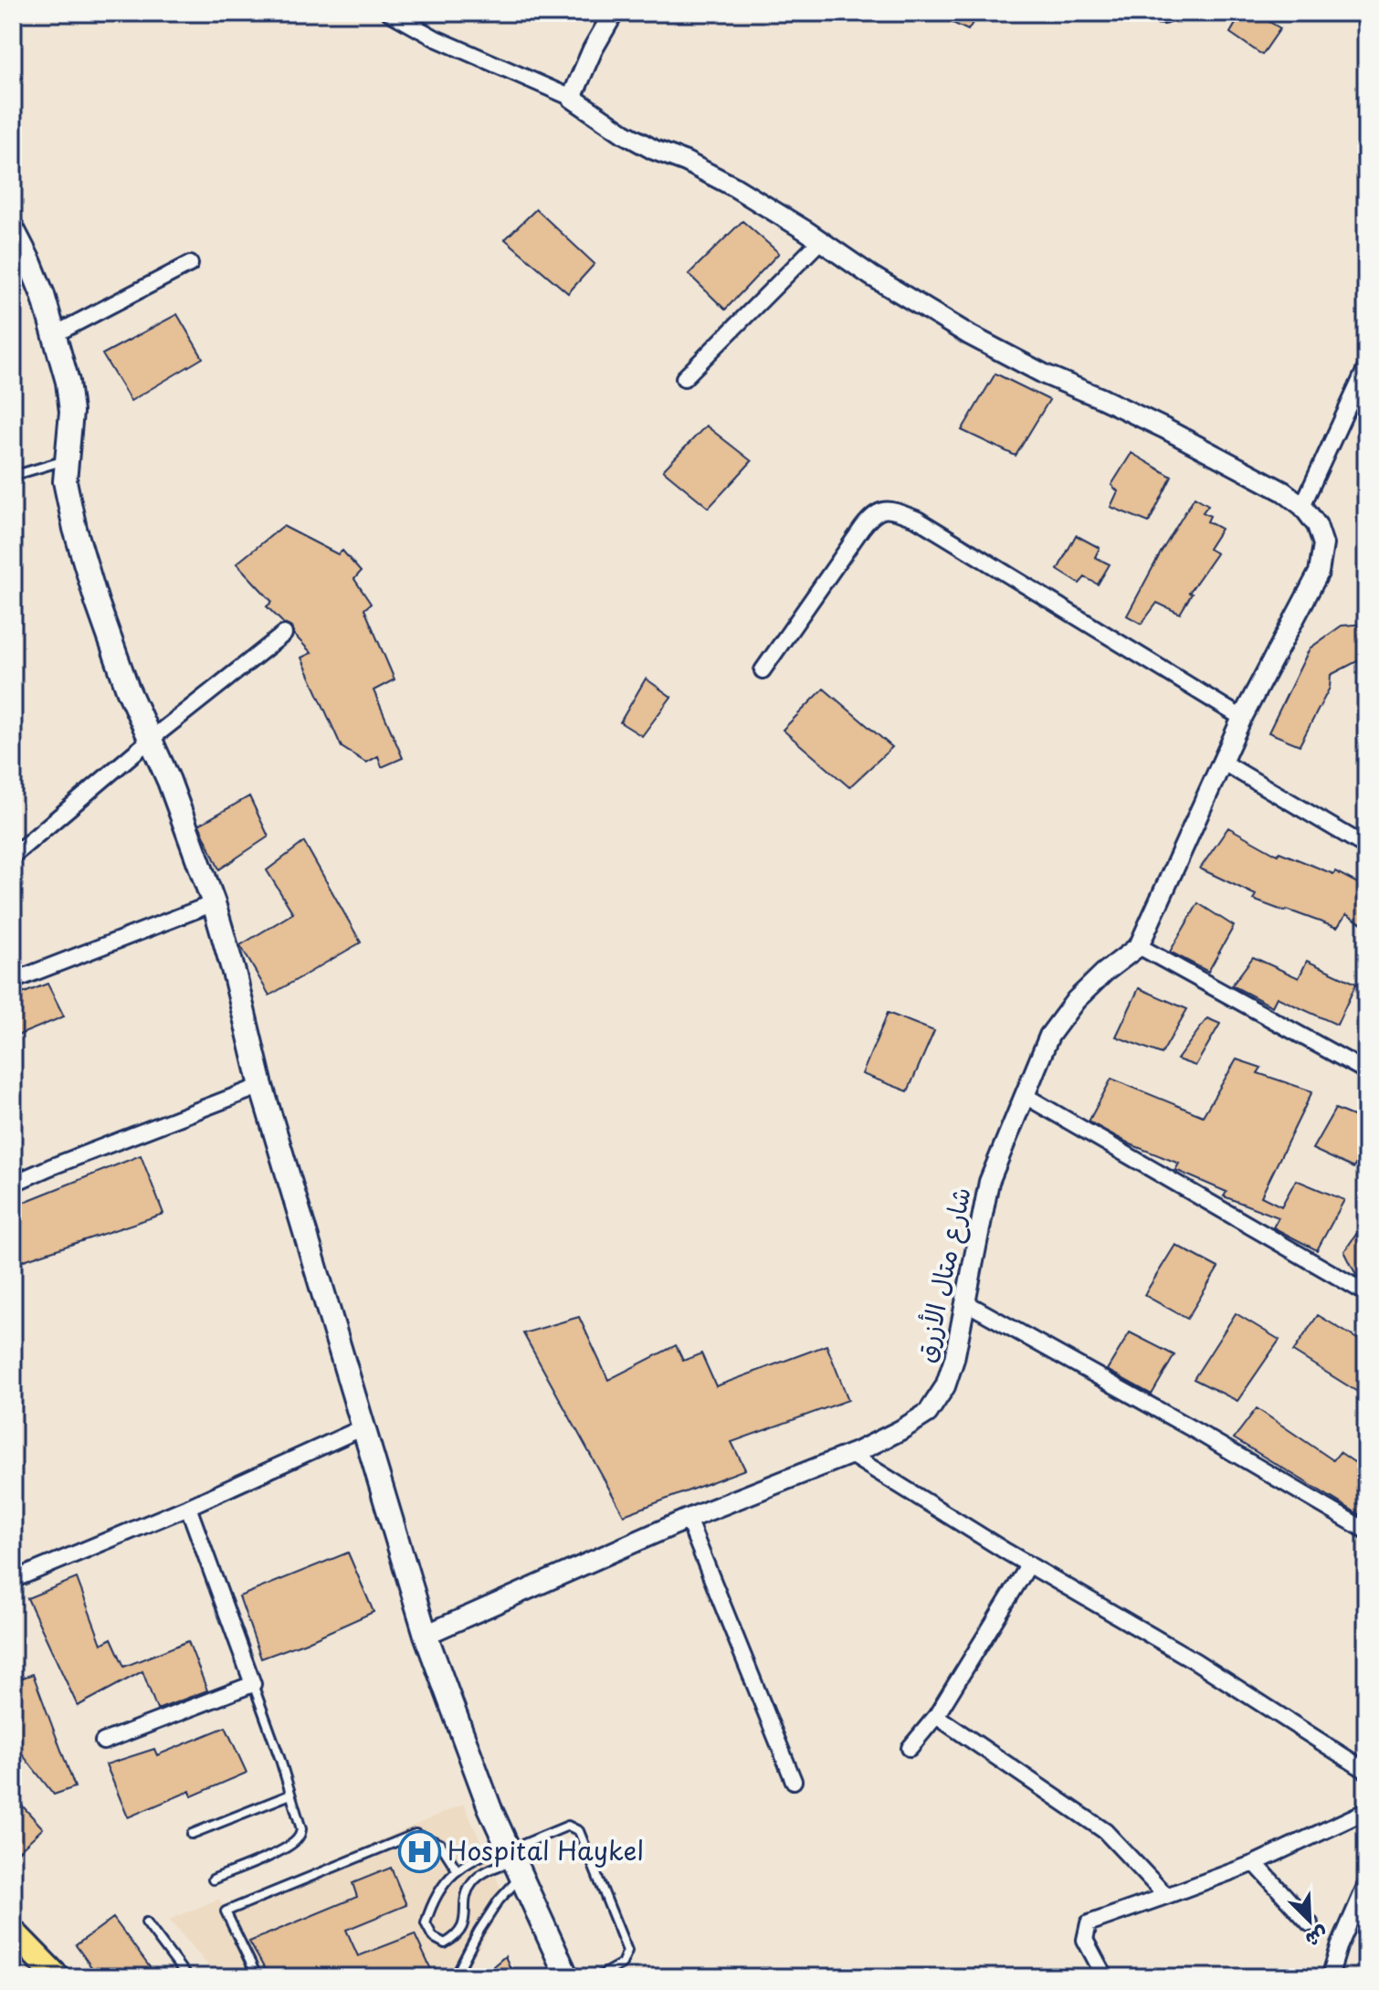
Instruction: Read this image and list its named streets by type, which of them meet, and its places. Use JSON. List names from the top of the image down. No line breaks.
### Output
{"streets":{"street":["شارع متال الأزرق"]},"places":{"hospital":["Hospital Haykel"]},"north":"bottom right"}
